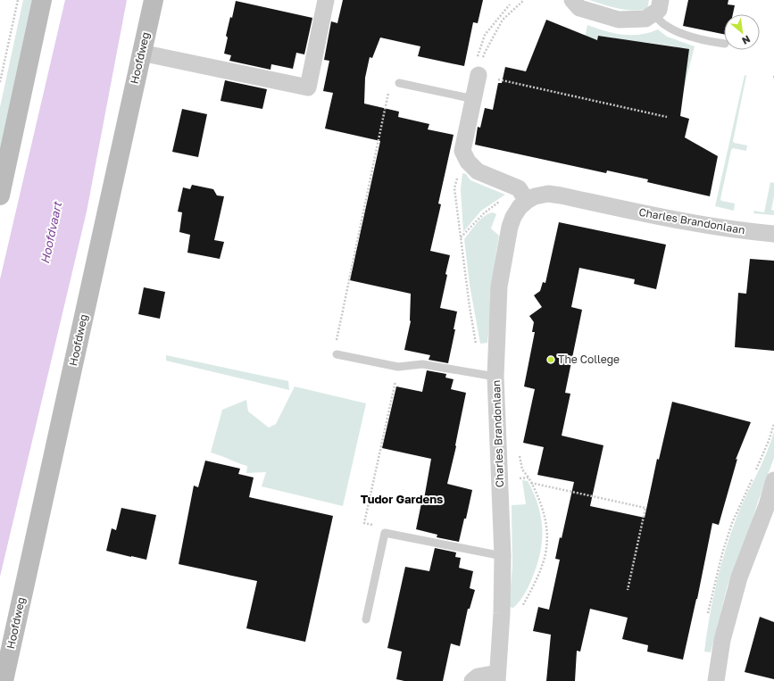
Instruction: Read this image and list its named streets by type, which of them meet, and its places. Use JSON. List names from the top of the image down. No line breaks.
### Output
{"streets":{"street":["Hoofdweg","Charles Brandonlaan"]},"districts":["Tudor Gardens"],"water":["Hoofdvaart"],"places":["The College"],"north":"bottom right"}
